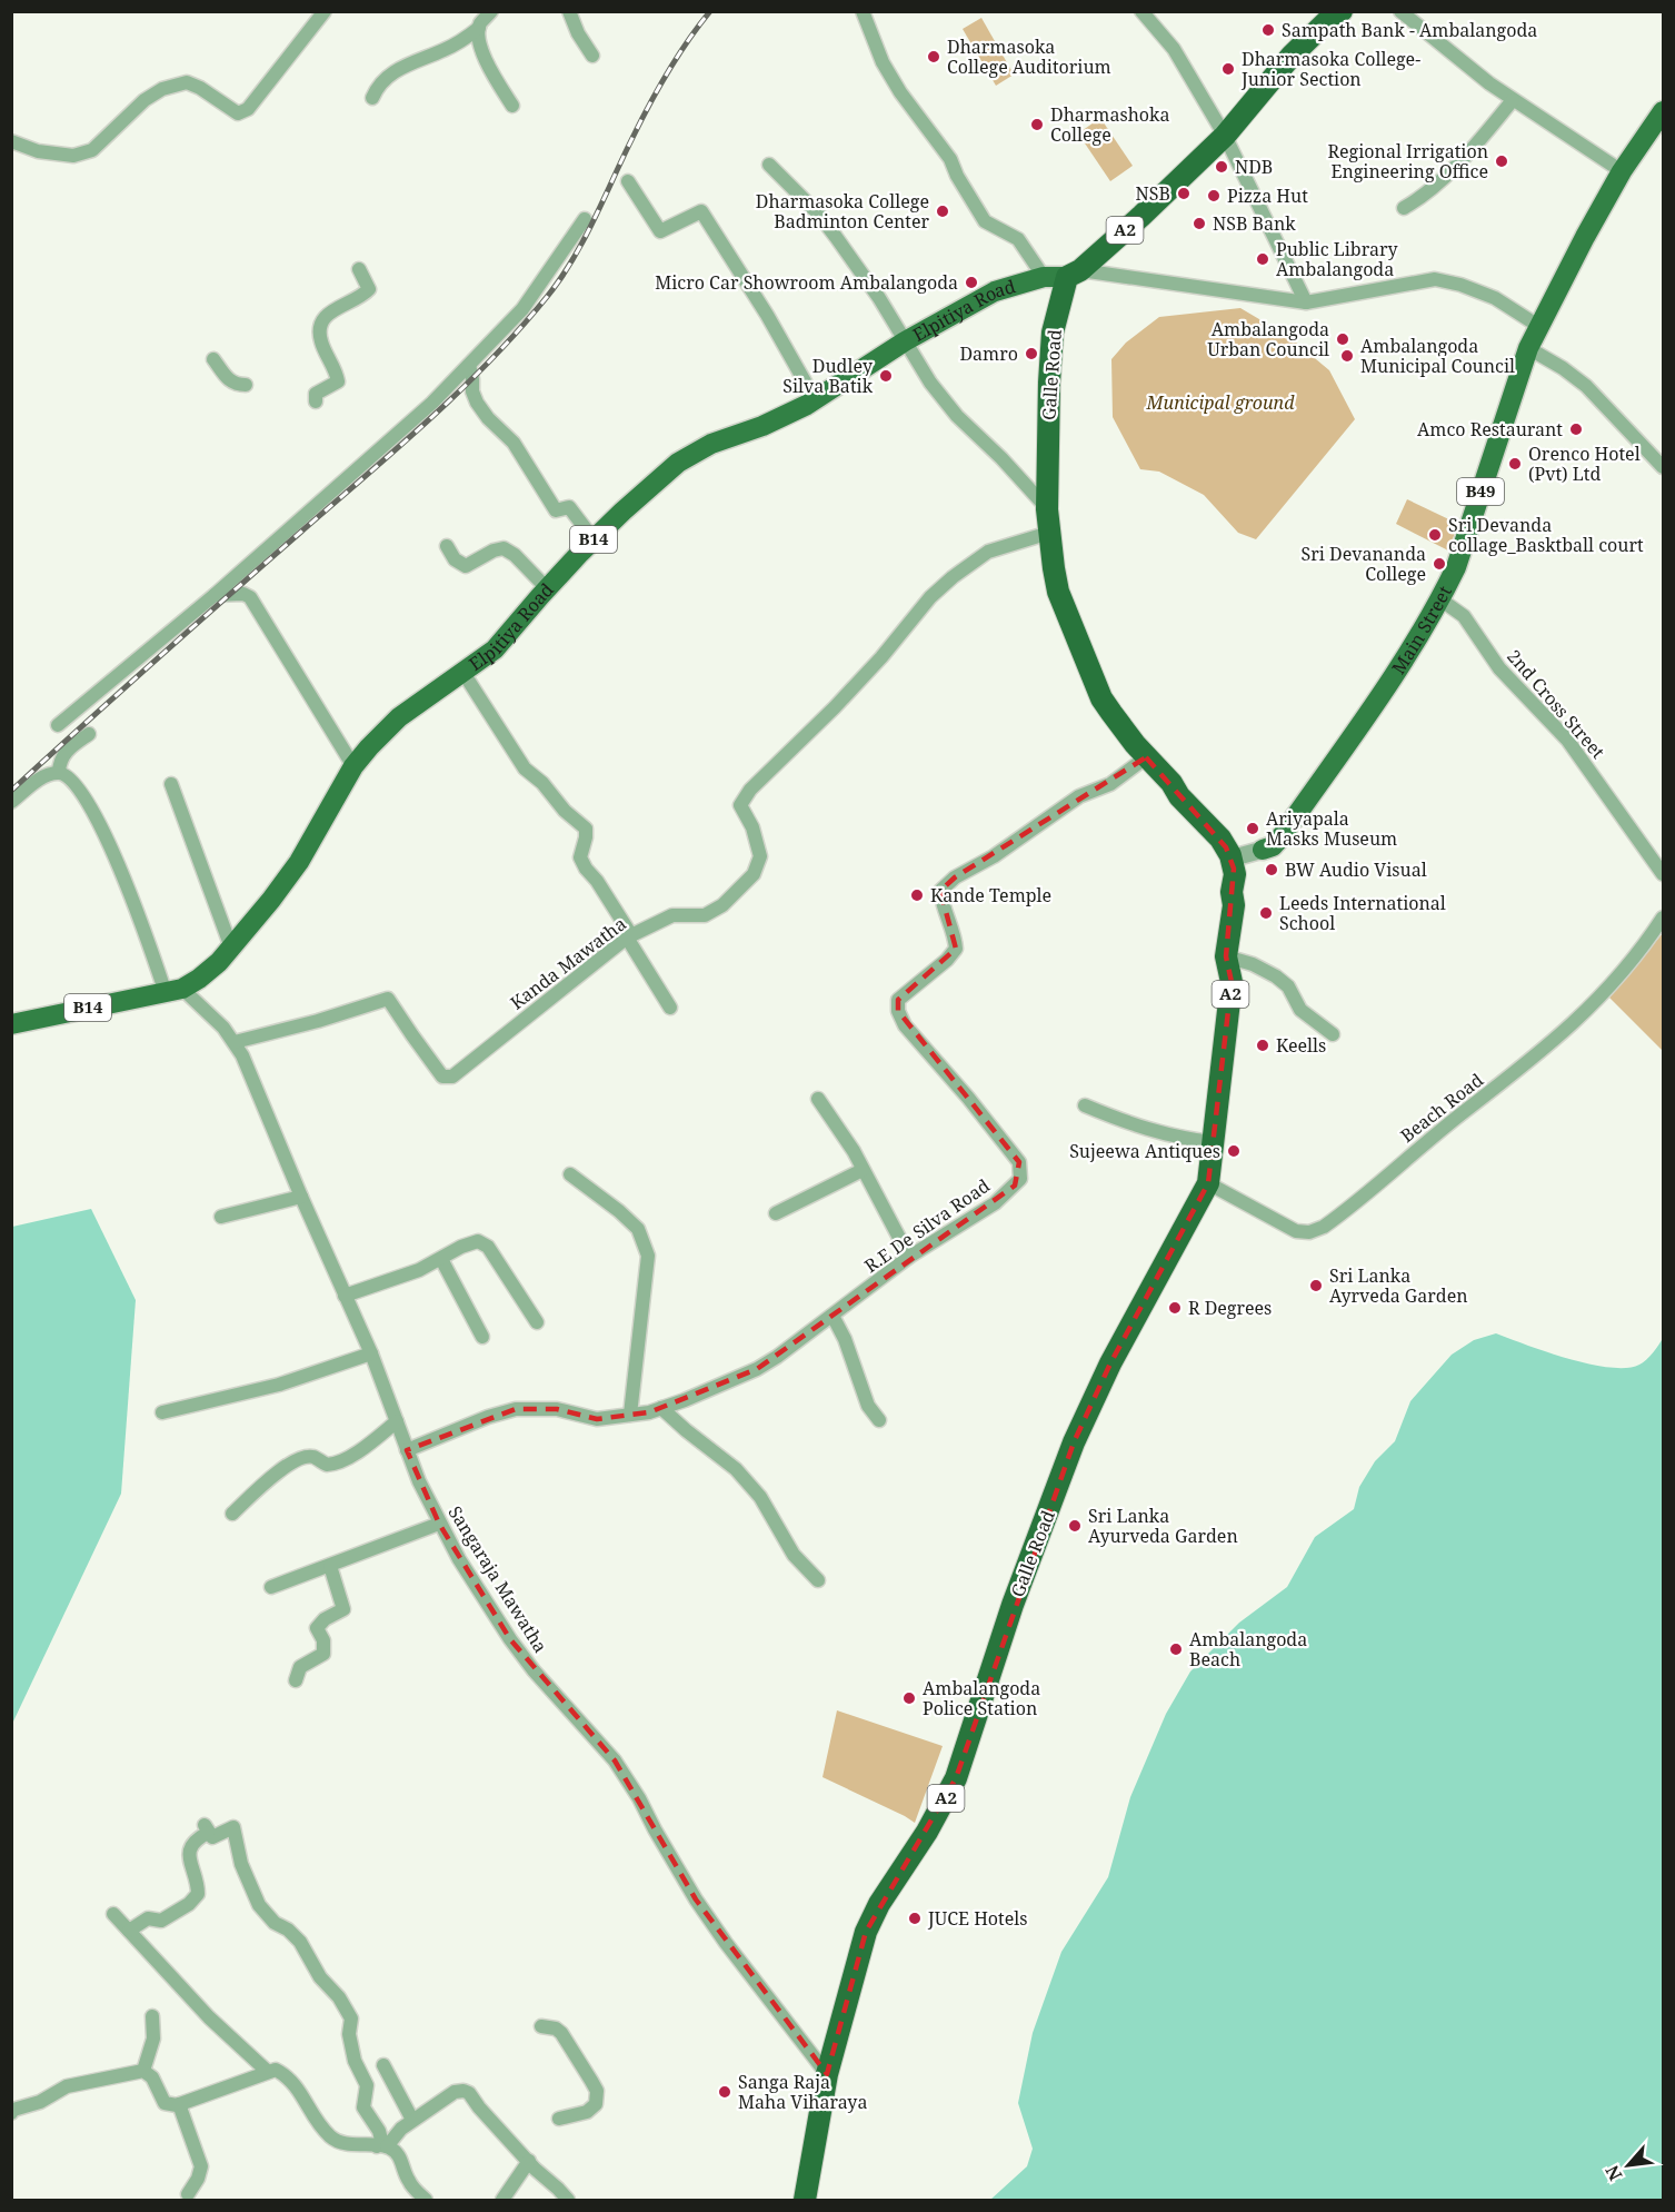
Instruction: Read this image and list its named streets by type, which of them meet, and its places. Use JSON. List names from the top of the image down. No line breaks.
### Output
{"streets":{"highway":["A2","Galle Road"],"main road":["Elpitiya Road","B49","B14","Main Street"],"street":["2nd Cross Street","Kanda Mawatha","Beach Road","R.E De Silva Road","Sangaraja Mawatha"]},"crossings":[["A2","Elpitiya Road"],["A2","Galle Road"],["Elpitiya Road","Galle Road"],["Elpitiya Road","Sangaraja Mawatha"],["Galle Road","Main Street"],["Galle Road","Kanda Mawatha"],["Galle Road","Beach Road"],["Galle Road","R.E De Silva Road"],["Galle Road","Sangaraja Mawatha"],["Main Street","2nd Cross Street"],["Kanda Mawatha","Sangaraja Mawatha"],["R.E De Silva Road","Sangaraja Mawatha"]],"parks":["Municipal ground"],"places":["Sampath Bank - Ambalangoda","Dharmasoka College Auditorium","Dharmasoka College- Junior Section","Dharmashoka College","Regional Irrigation Engineering Office","NDB","NSB","Pizza Hut","Dharmasoka College Badminton Center","NSB Bank","Public Library Ambalangoda","Micro Car Showroom Ambalangoda","Ambalangoda Urban Council","Damro","Ambalangoda Municipal Council","Dudley Silva Batik","Amco Restaurant","Orenco Hotel (Pvt) Ltd","Sri Devanda collage_Basktball court","Sri Devananda College","Ariyapala Masks Museum","BW Audio Visual","Kande Temple","Leeds International School","Keells","Sujeewa Antiques","Sri Lanka Ayrveda Garden","R Degrees","Sri Lanka Ayurveda Garden","Ambalangoda Beach","Ambalangoda Police Station","JUCE Hotels","Sanga Raja Maha Viharaya"],"north":"bottom left"}
